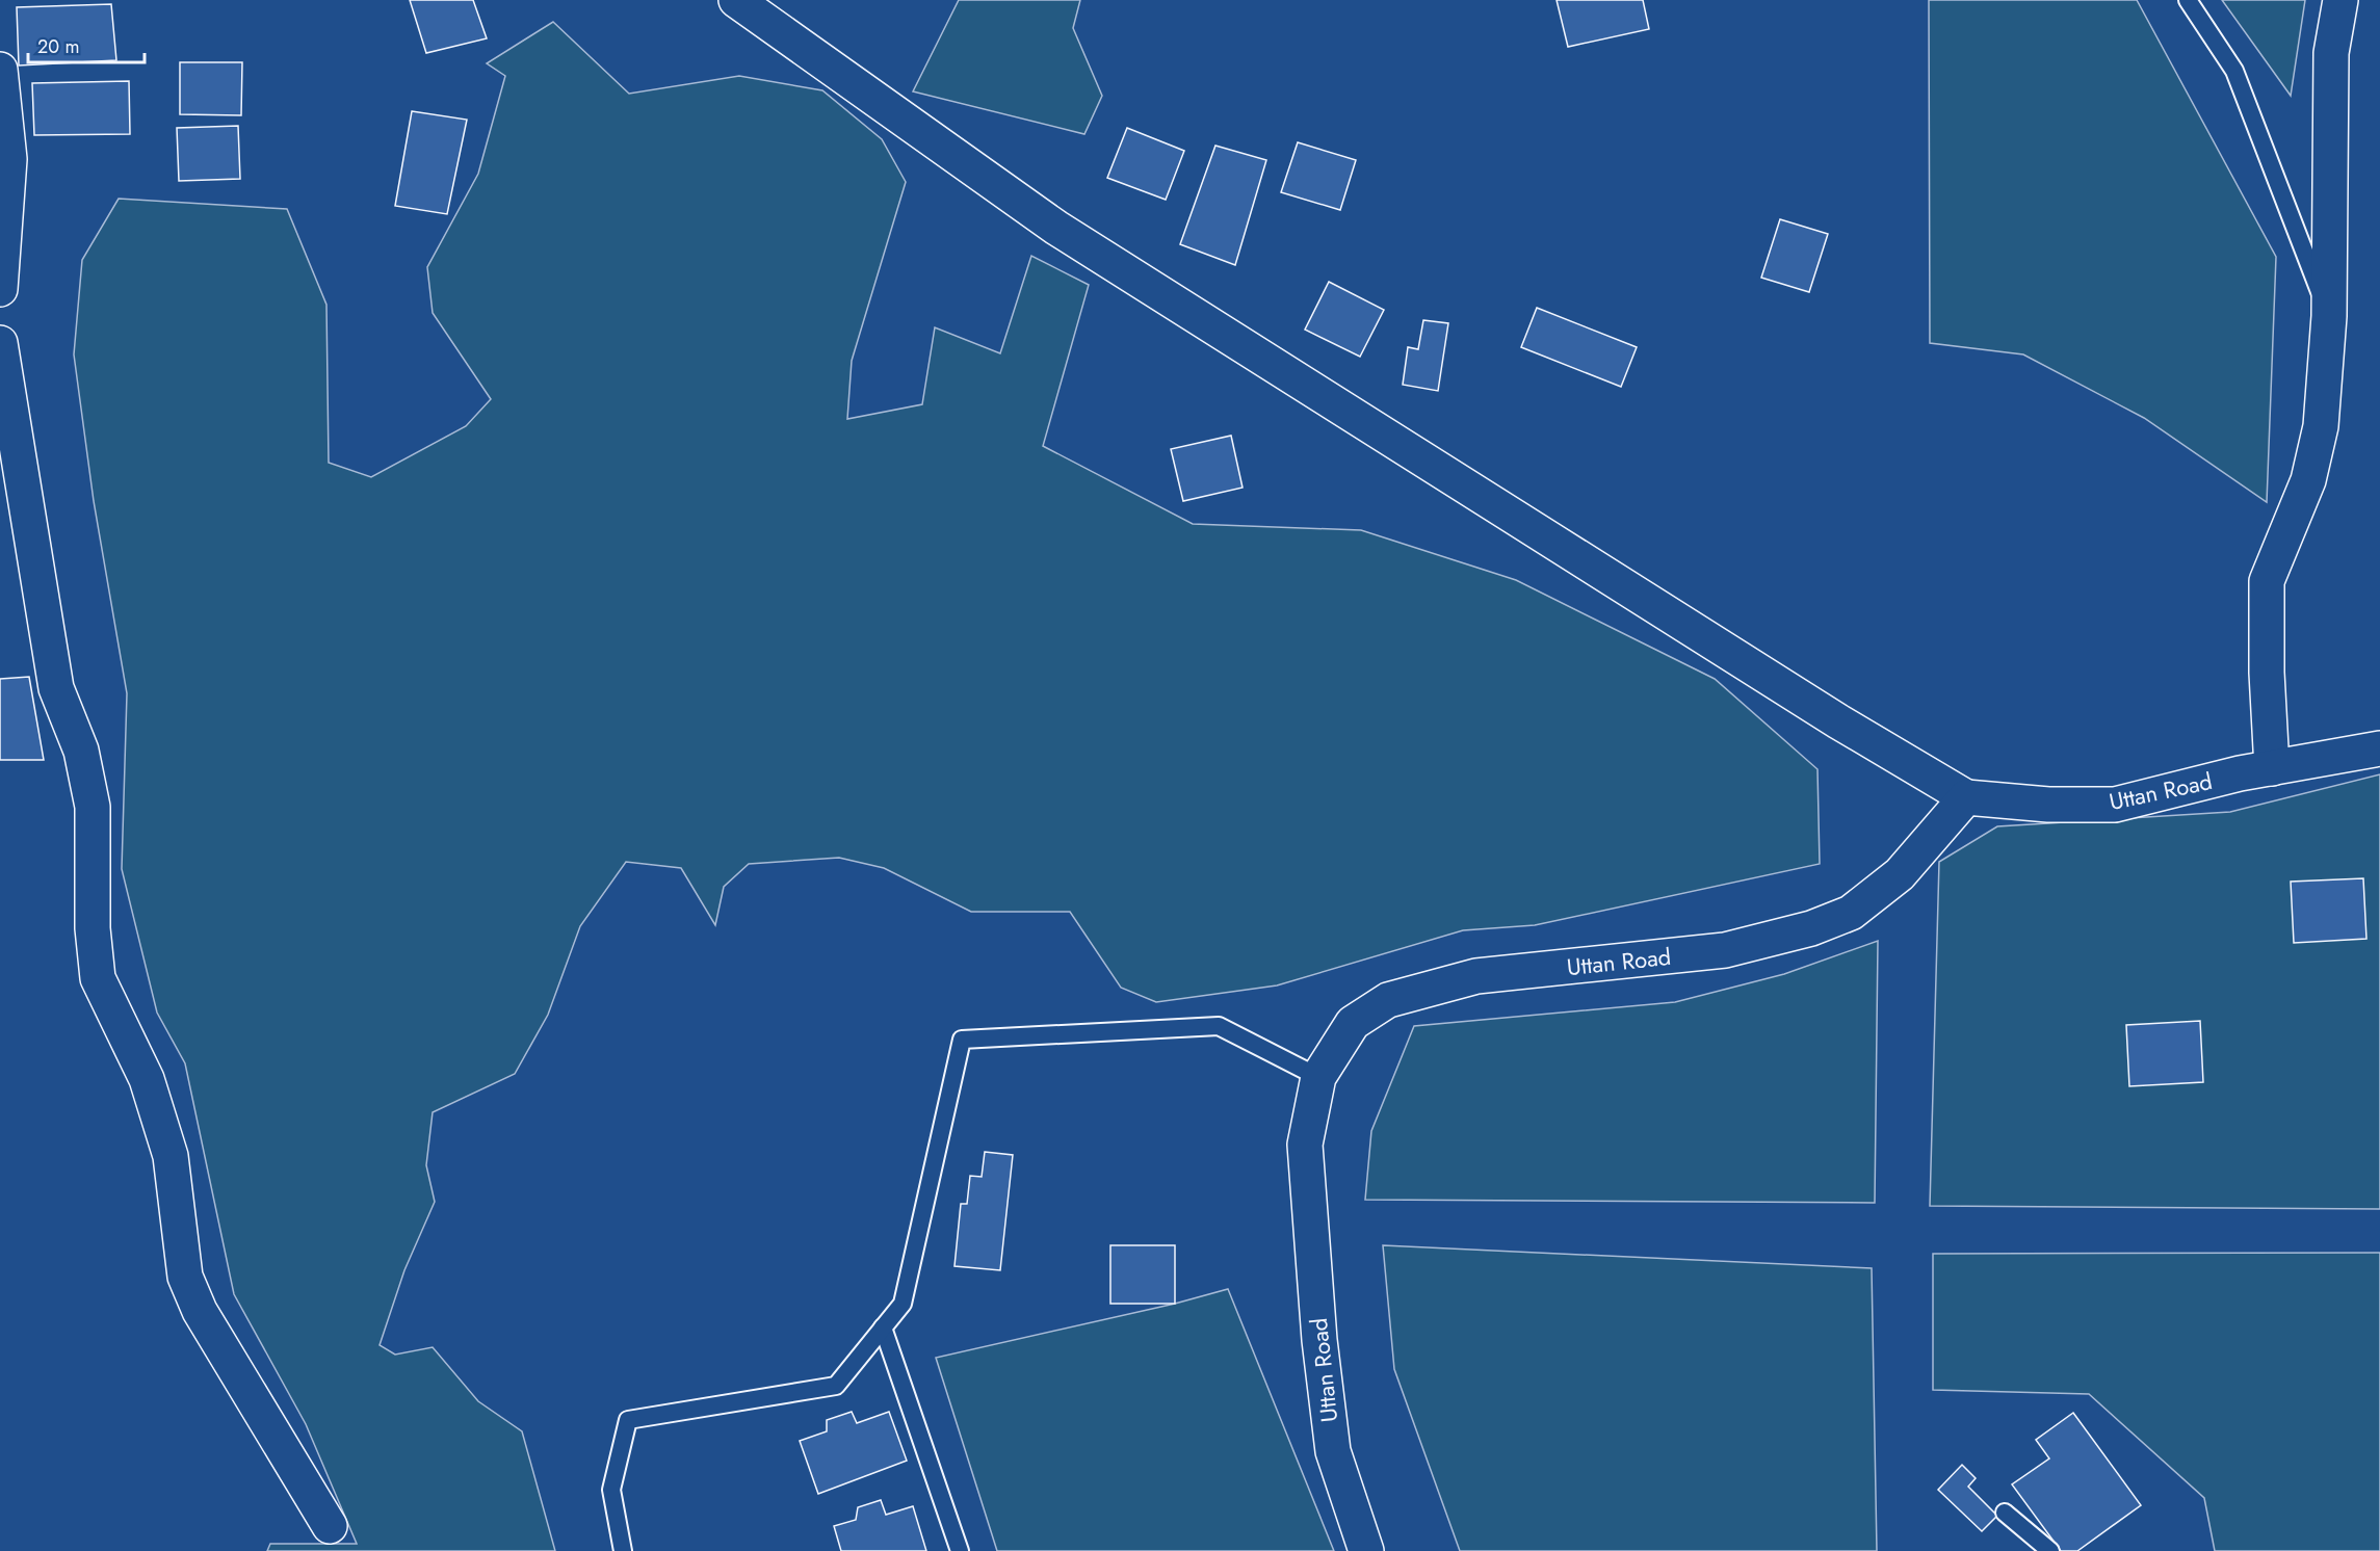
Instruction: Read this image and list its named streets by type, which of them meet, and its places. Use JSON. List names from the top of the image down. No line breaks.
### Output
{"streets":{"street":["Uttan Road"]},"scale_bar":"20 m"}
